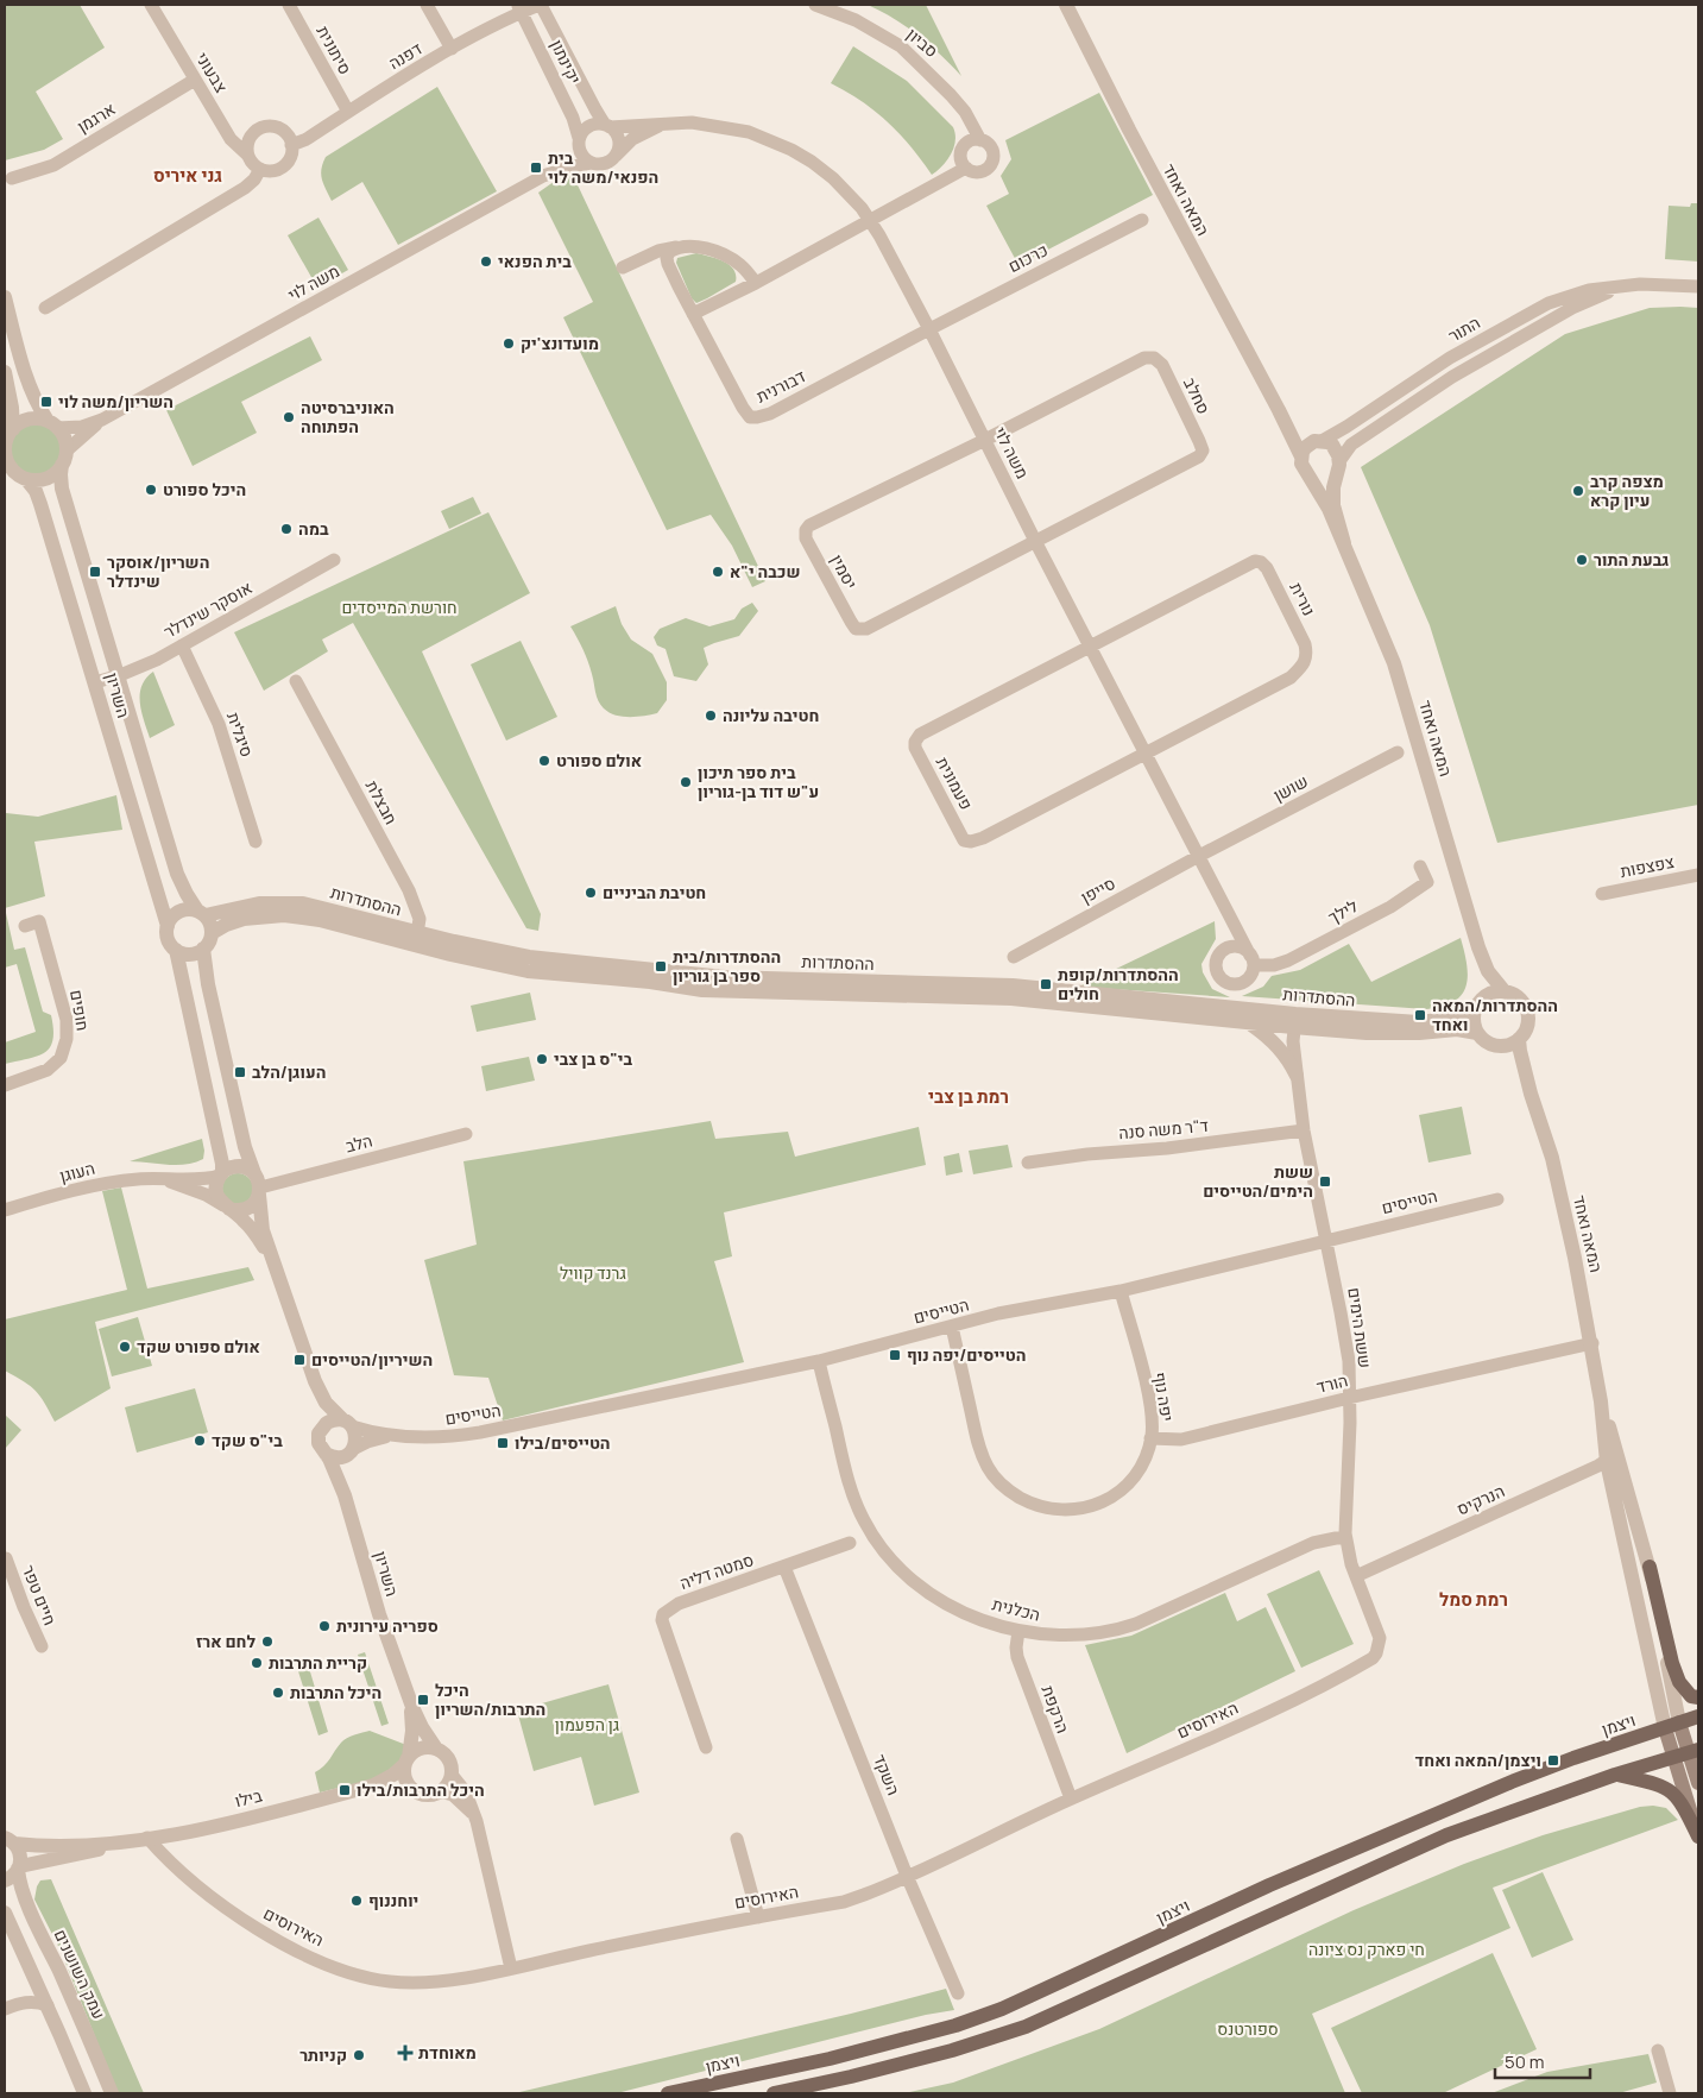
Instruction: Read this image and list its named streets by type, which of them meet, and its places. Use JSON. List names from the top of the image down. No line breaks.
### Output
{"streets":{"main road":["ויצמן"],"street":["סביון","סיתונית","דפנה","יקינתון","צבעוני","ארגמן","המאה ואחד","כרכום","משה לוי","התור","דבורנית","סחלב","יסמין","נורית","אוסקר שינדלר","השריון","סיגלית","פעמונית","שושן","חבצלת","צפצפות","סייפן","ההסתדרות","לילך","חופים","ד\"ר משה סנה","הלב","העוגן","הטייסים","ששת הימים","הורד","יפה נוף","הנרקיס","סמטה דליה","חיים טפר","הכלנית","הרקפת","האירוסים","השקד","בילו","עמק השושנים"]},"crossings":[["סיתונית","דפנה"],["דפנה","יקינתון"],["דפנה","צבעוני"],["יקינתון","משה לוי"],["צבעוני","ארגמן"],["המאה ואחד","התור"],["המאה ואחד","ההסתדרות"],["המאה ואחד","הורד"],["המאה ואחד","הנרקיס"],["המאה ואחד","ויצמן"],["כרכום","משה לוי"],["כרכום","דבורנית"],["משה לוי","דבורנית"],["משה לוי","סחלב"],["משה לוי","יסמין"],["משה לוי","נורית"],["משה לוי","השריון"],["משה לוי","פעמונית"],["משה לוי","שושן"],["משה לוי","סייפן"],["משה לוי","לילך"],["סחלב","יסמין"],["נורית","פעמונית"],["אוסקר שינדלר","השריון"],["אוסקר שינדלר","סיגלית"],["השריון","ההסתדרות"],["השריון","הטייסים"],["השריון","בילו"],["שושן","סייפן"],["חבצלת","ההסתדרות"],["ההסתדרות","ששת הימים"],["ד\"ר משה סנה","ששת הימים"],["הלב","העוגן"],["הטייסים","ששת הימים"],["הטייסים","יפה נוף"],["הטייסים","הכלנית"],["ששת הימים","הורד"],["ששת הימים","הנרקיס"],["ששת הימים","הכלנית"],["ששת הימים","האירוסים"],["הורד","יפה נוף"],["סמטה דליה","השקד"],["הכלנית","הרקפת"],["הרקפת","האירוסים"],["האירוסים","השקד"],["האירוסים","בילו"],["בילו","עמק השושנים"]],"districts":["גני איריס","רמת בן צבי","רמת סמל"],"parks":["חורשת המייסדים","גרנד קוויל","גן הפעמון","חי פארק נס ציונה","ספורטנס"],"places":{"transit":["בית הפנאי/משה לוי","השריון/משה לוי","השריון/אוסקר שינדלר","ההסתדרות/בית ספר בן גוריון","ההסתדרות/קופת חולים","ההסתדרות/המאה ואחד","העוגן/הלב","ששת הימים/הטייסים","הטייסים/יפה נוף","השיריון/הטייסים","הטייסים/בילו","היכל התרבות/השריון","ויצמן/המאה ואחד","היכל התרבות/בילו"],"other":["בית הפנאי","מועדונצ'יק","האוניברסיטה הפתוחה","היכל ספורט","מצפה קרב עיון קרא","במה","גבעת התור","שכבה י\"א","חטיבה עליונה","אולם ספורט","בית ספר תיכון ע\"ש דוד בן-גוריון","חטיבת הביניים","בי\"ס בן צבי","אולם ספורט שקד","בי\"ס שקד","ספריה עירונית","לחם ארז","קריית התרבות","היכל התרבות","יוחננוף","קניותר"],"health":["מאוחדת"]},"scale_bar":"50 m"}
